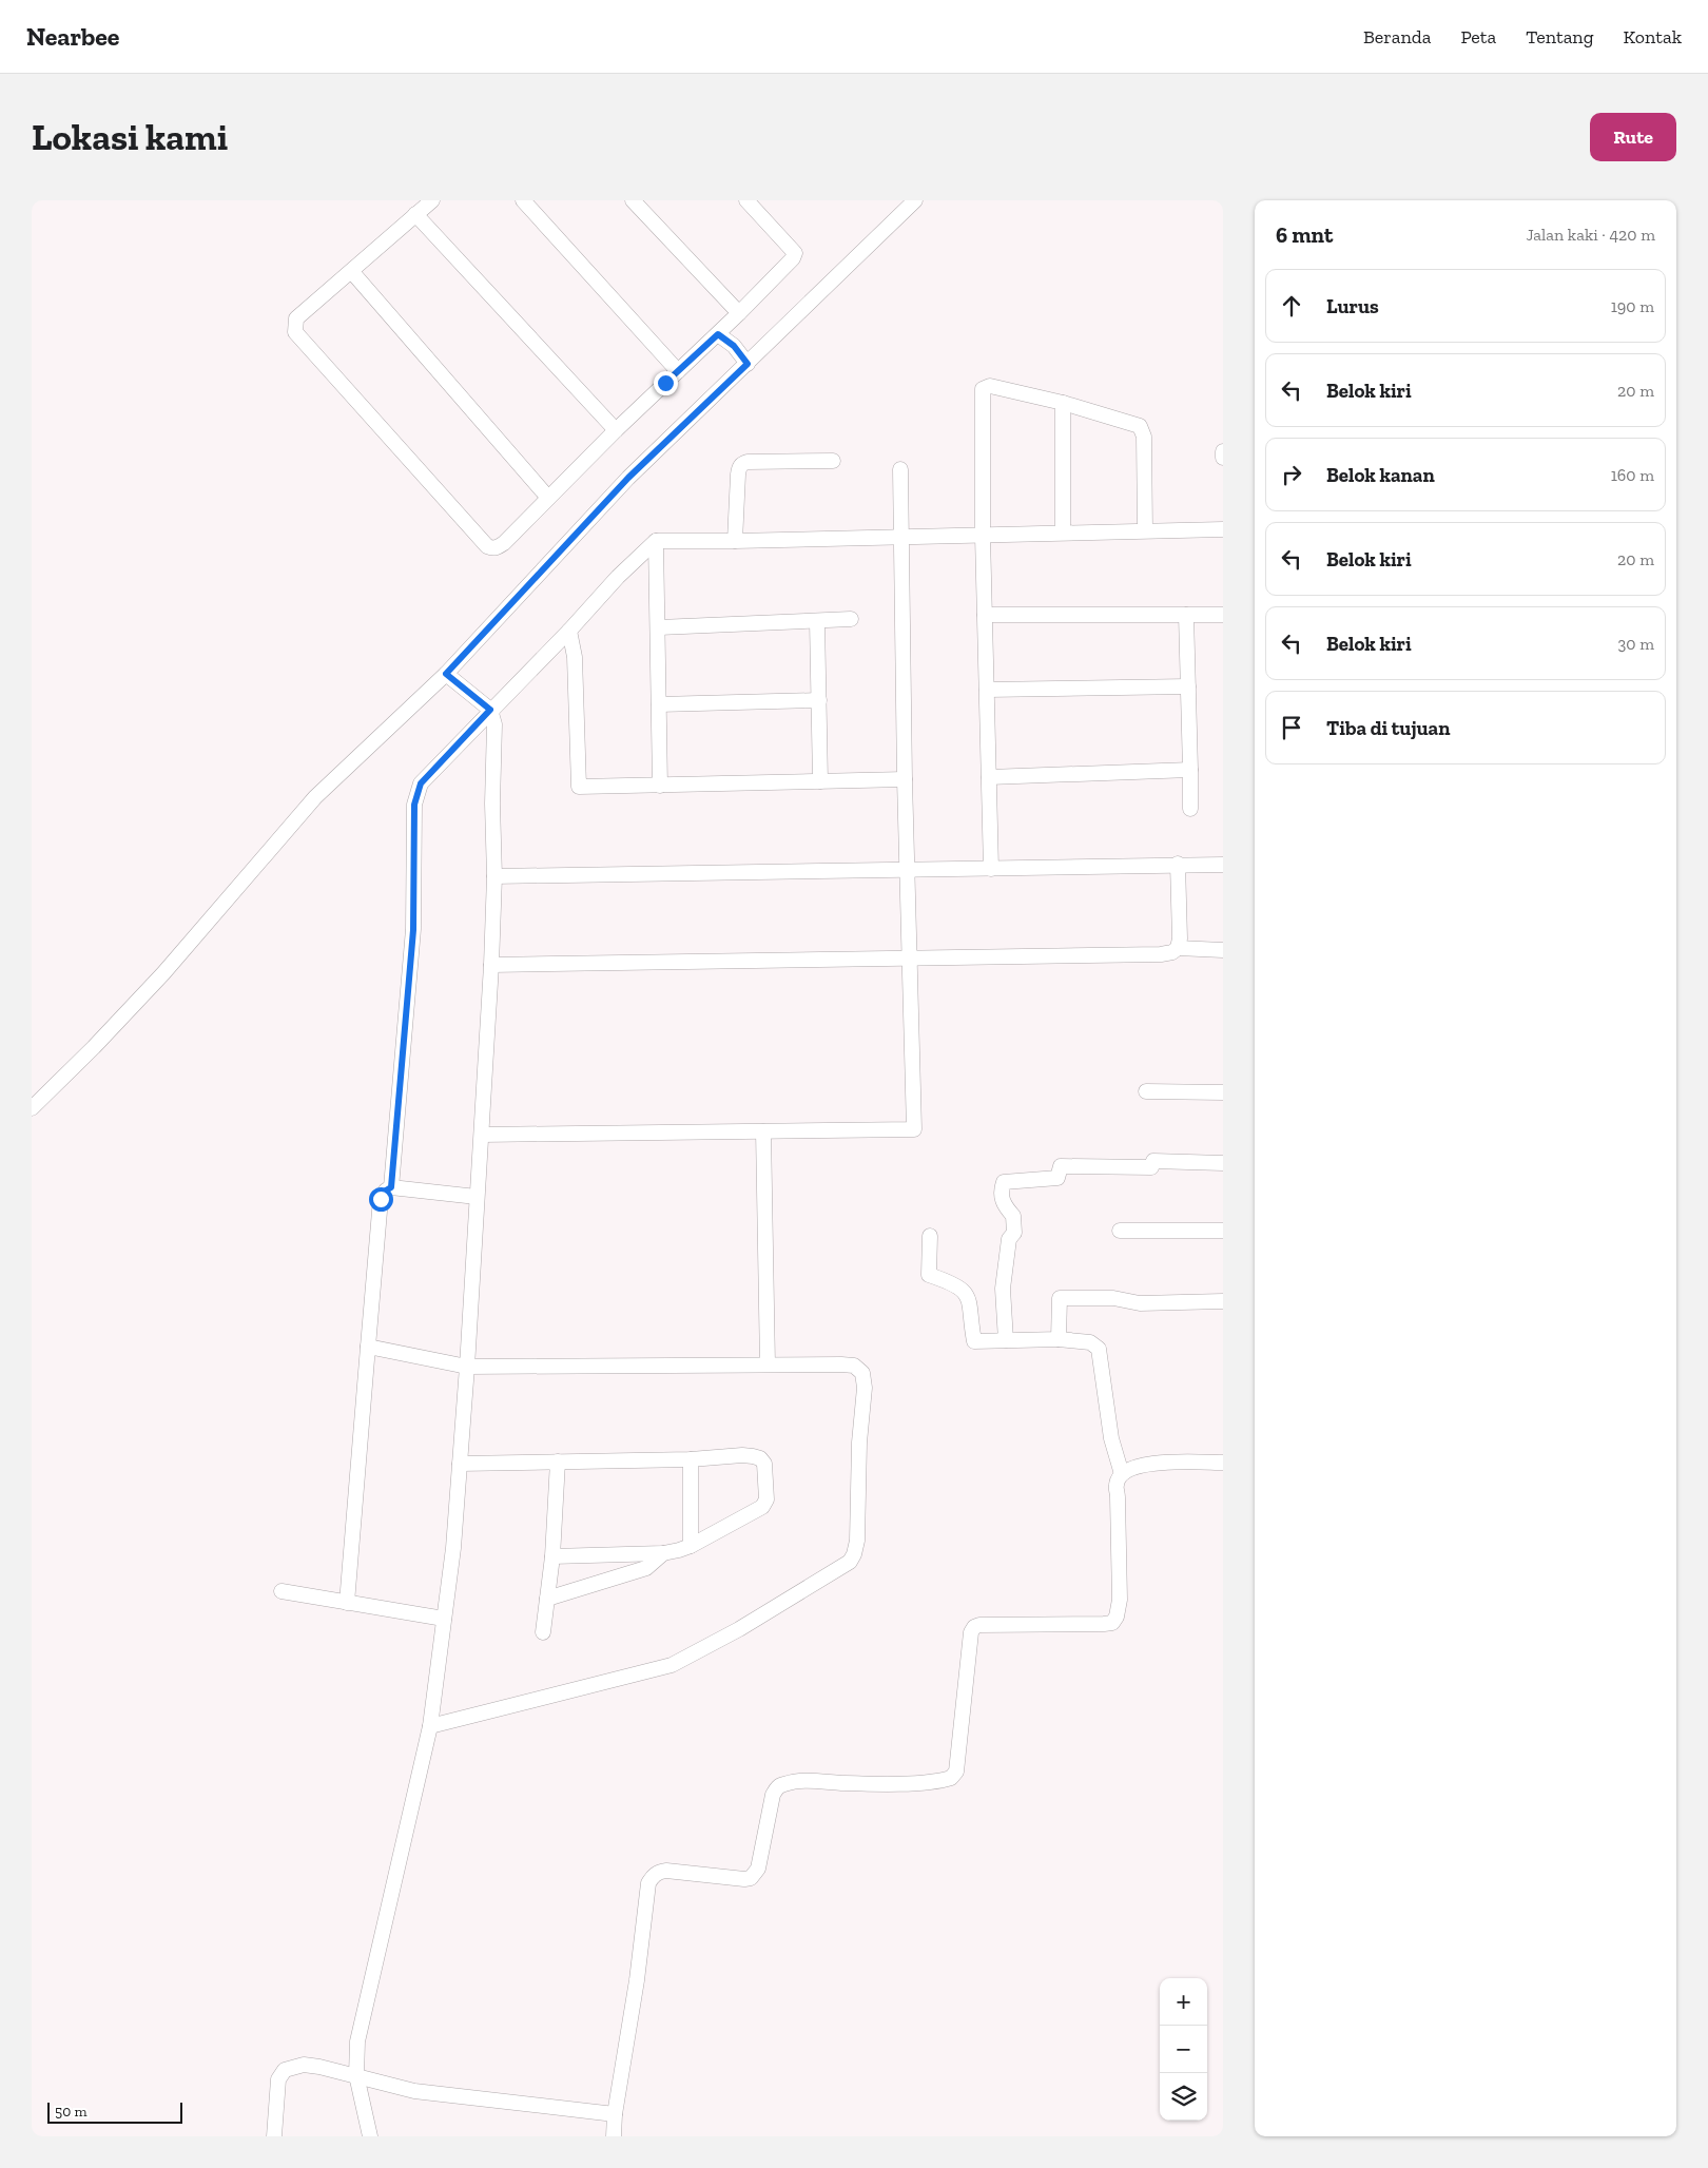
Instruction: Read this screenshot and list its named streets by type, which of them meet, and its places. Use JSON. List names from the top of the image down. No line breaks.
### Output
{"scale_bar":"50 m","page":{"header":"Nearbee","nav":["Beranda","Peta","Tentang","Kontak"],"buttons":"Rute","title":"Lokasi kami","heading":["6 mnt","Jalan kaki · 420 m"],"list":[["Lurus","190 m"],["Belok kiri","20 m"],["Belok kanan","160 m"],["Belok kiri","20 m"],["Belok kiri","30 m"],"Tiba di tujuan"],"map_buttons":["+","−"],"scale":"50 m"}}
